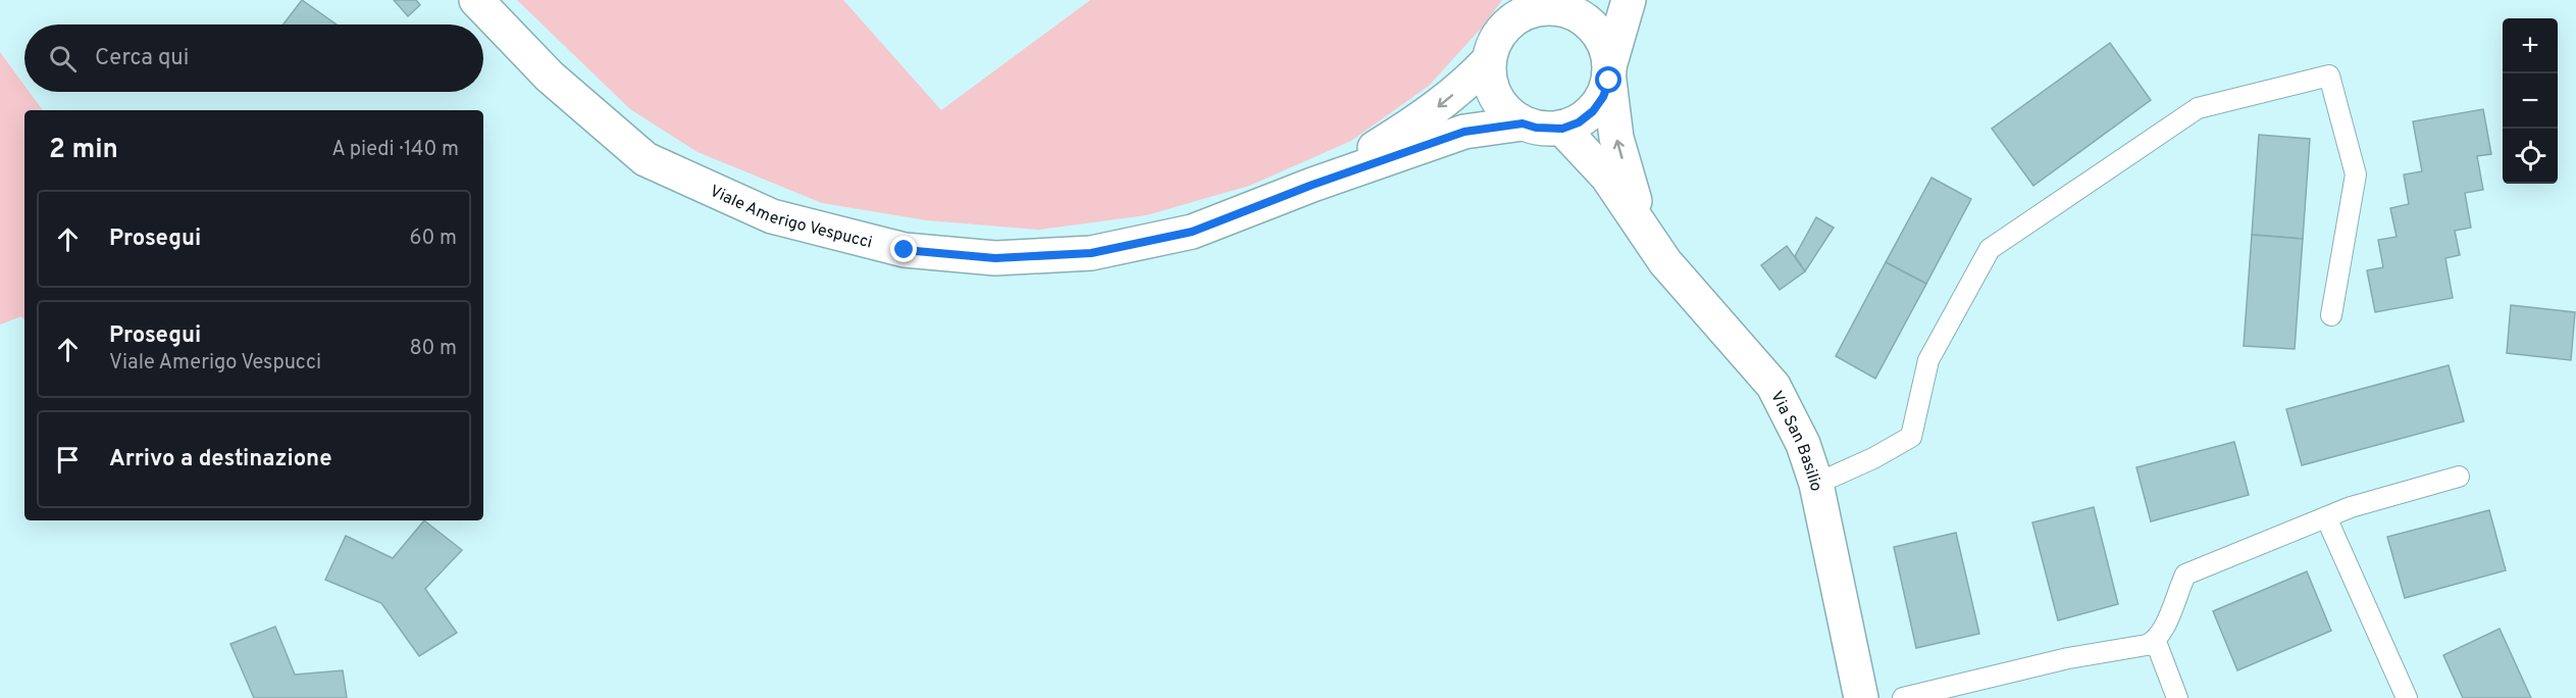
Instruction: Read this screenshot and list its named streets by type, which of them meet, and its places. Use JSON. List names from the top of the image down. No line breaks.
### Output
{"streets":{"street":["Viale Amerigo Vespucci","Via San Basilio"]},"page":{"map_buttons":["+","−"],"search":"Cerca qui","heading":["2 min","A piedi · 140 m"],"list":[["Prosegui","60 m"],["Prosegui","Viale Amerigo Vespucci","80 m"],"Arrivo a destinazione"]}}
